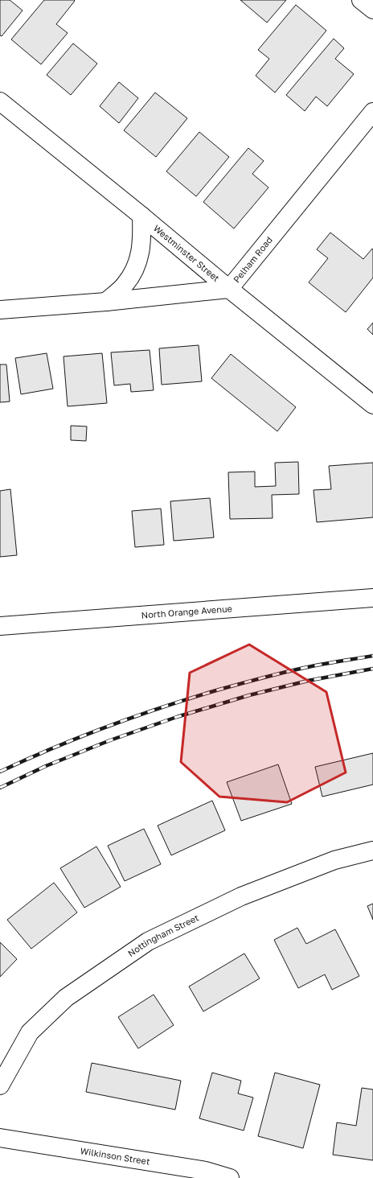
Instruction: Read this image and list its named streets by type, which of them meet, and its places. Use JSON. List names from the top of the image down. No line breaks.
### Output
{"streets":{"street":["Westminster Street","Pelham Road","North Orange Avenue","Nottingham Street","Wilkinson Street"]},"crossings":[["Westminster Street","Pelham Road"]]}
